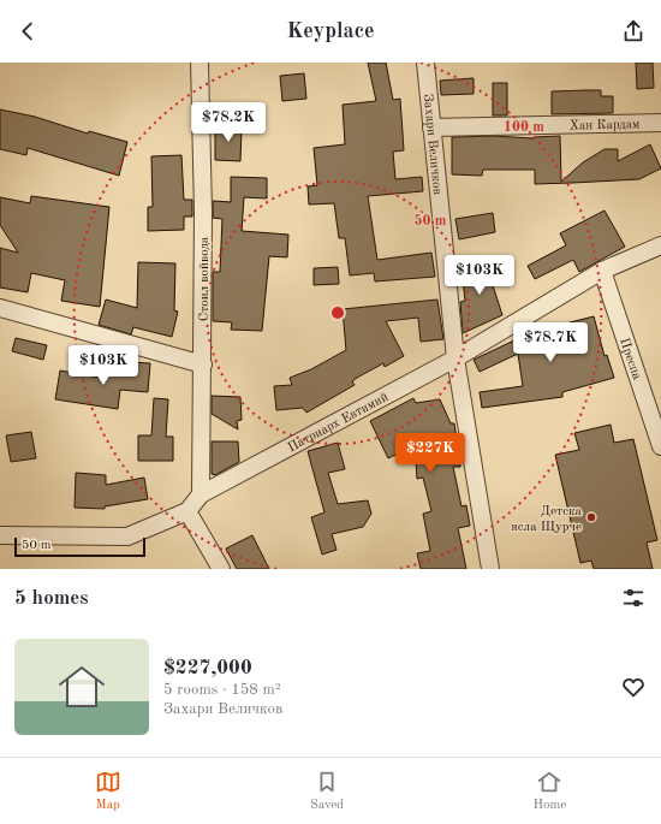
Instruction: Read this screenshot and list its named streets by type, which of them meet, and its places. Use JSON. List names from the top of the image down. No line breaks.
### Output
{"streets":{"street":["Хан Кардам","Захари Величков","Стоил войвода","Преспа","Патриарх Евтимий"]},"crossings":[["Хан Кардам","Захари Величков"],["Захари Величков","Патриарх Евтимий"],["Стоил войвода","Патриарх Евтимий"],["Преспа","Патриарх Евтимий"]],"places":["Детска ясла Щурче"],"scale_bar":"50 m","page":{"header":"Keyplace","price":["$78.2K","$103K","$78.7K","$103K","$227K"],"scale":"50 m","heading":"5 homes","list":[{"name":"$227,000","note":"5 rooms · 158 m² · Захари Величков"}],"tabs":["Map","Saved","Home"]},"rings":["100 m","50 m"]}
